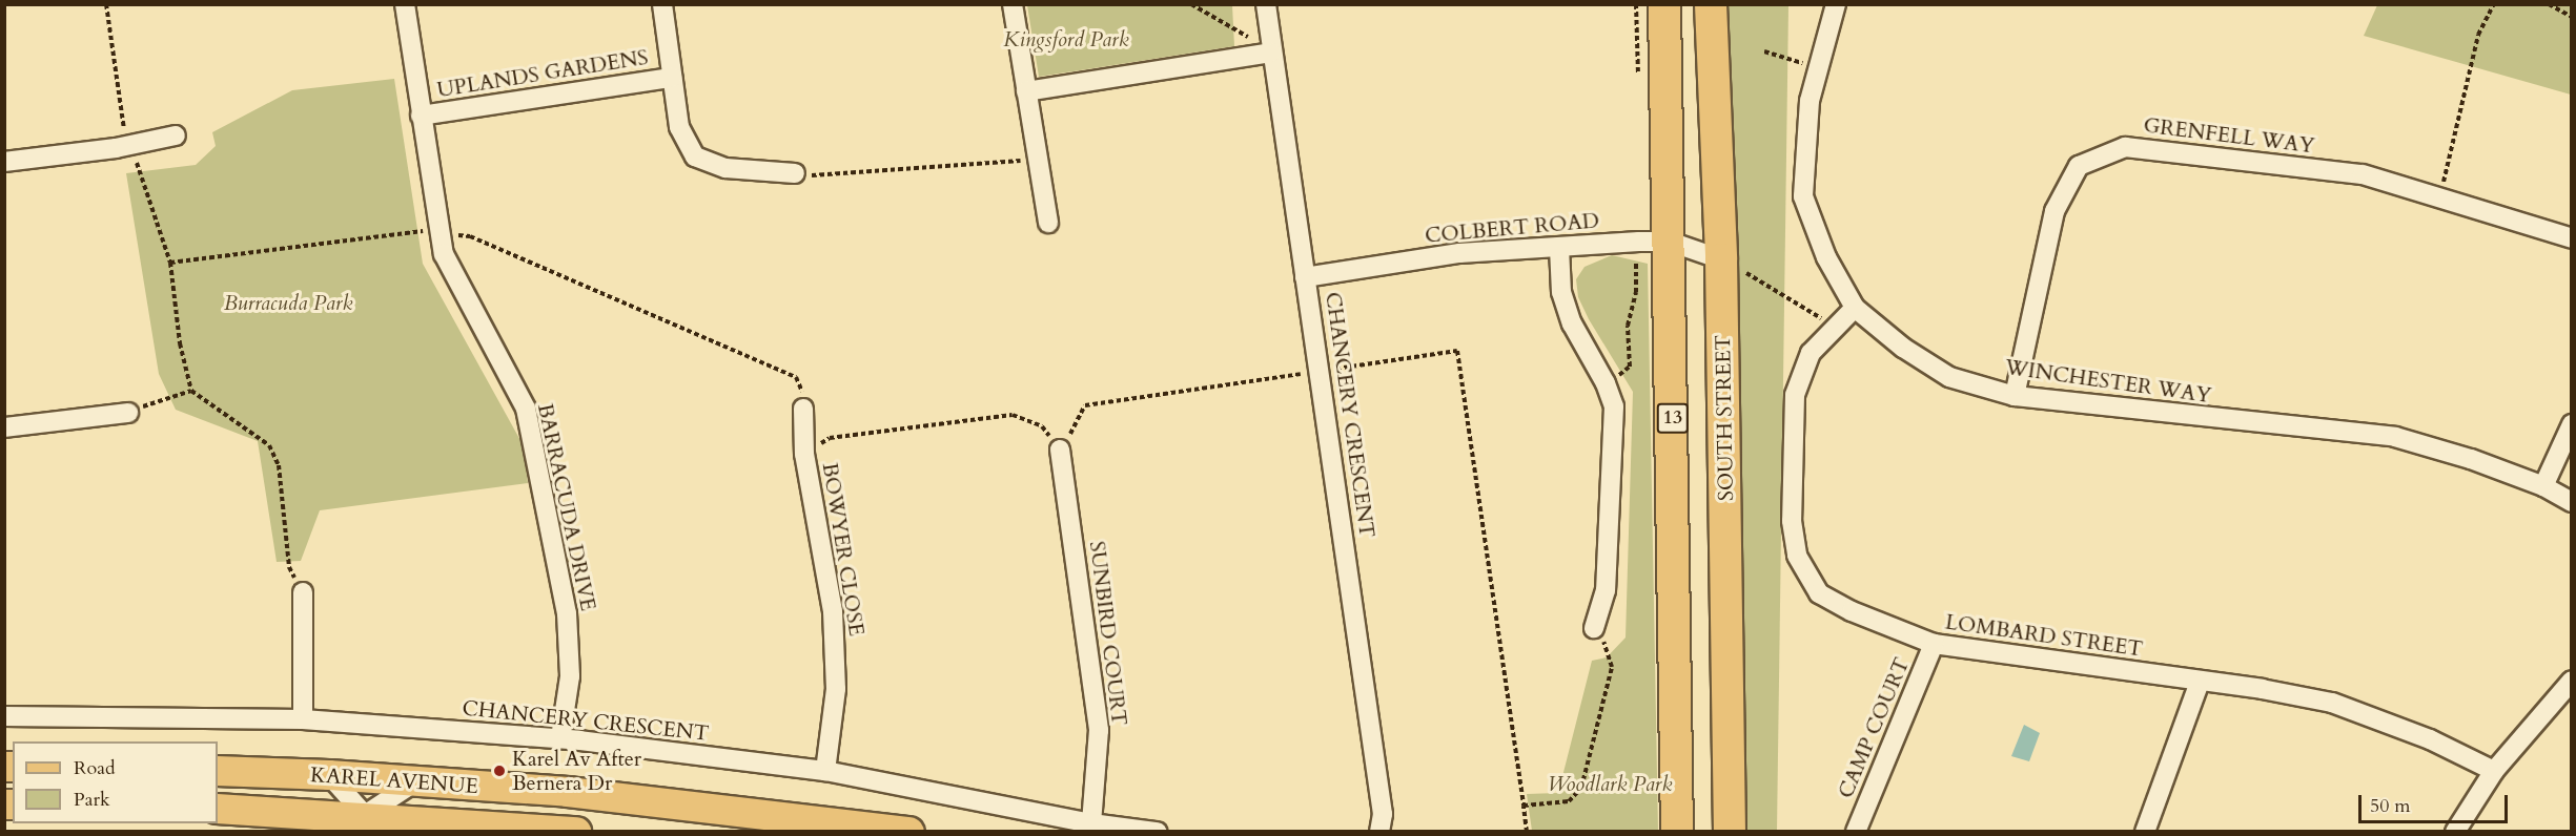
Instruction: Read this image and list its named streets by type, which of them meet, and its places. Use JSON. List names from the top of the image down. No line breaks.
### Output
{"streets":{"highway":["13","SOUTH STREET"],"main road":["KAREL AVENUE"],"street":["UPLANDS GARDENS","GRENFELL WAY","COLBERT ROAD","WINCHESTER WAY","CHANCERY CRESCENT","BARRACUDA DRIVE","BOWYER CLOSE","SUNBIRD COURT","LOMBARD STREET","CAMP COURT"]},"crossings":[["UPLANDS GARDENS","BARRACUDA DRIVE"],["GRENFELL WAY","WINCHESTER WAY"],["COLBERT ROAD","CHANCERY CRESCENT"],["COLBERT ROAD","13"],["COLBERT ROAD","SOUTH STREET"],["WINCHESTER WAY","LOMBARD STREET"],["CHANCERY CRESCENT","BARRACUDA DRIVE"],["CHANCERY CRESCENT","BOWYER CLOSE"],["CHANCERY CRESCENT","SUNBIRD COURT"],["LOMBARD STREET","CAMP COURT"]],"parks":["Kingsford Park","Burracuda Park","Woodlark Park"],"places":["Karel Av After Bernera Dr"],"legend":["Road","Park"],"scale_bar":"50 m"}
